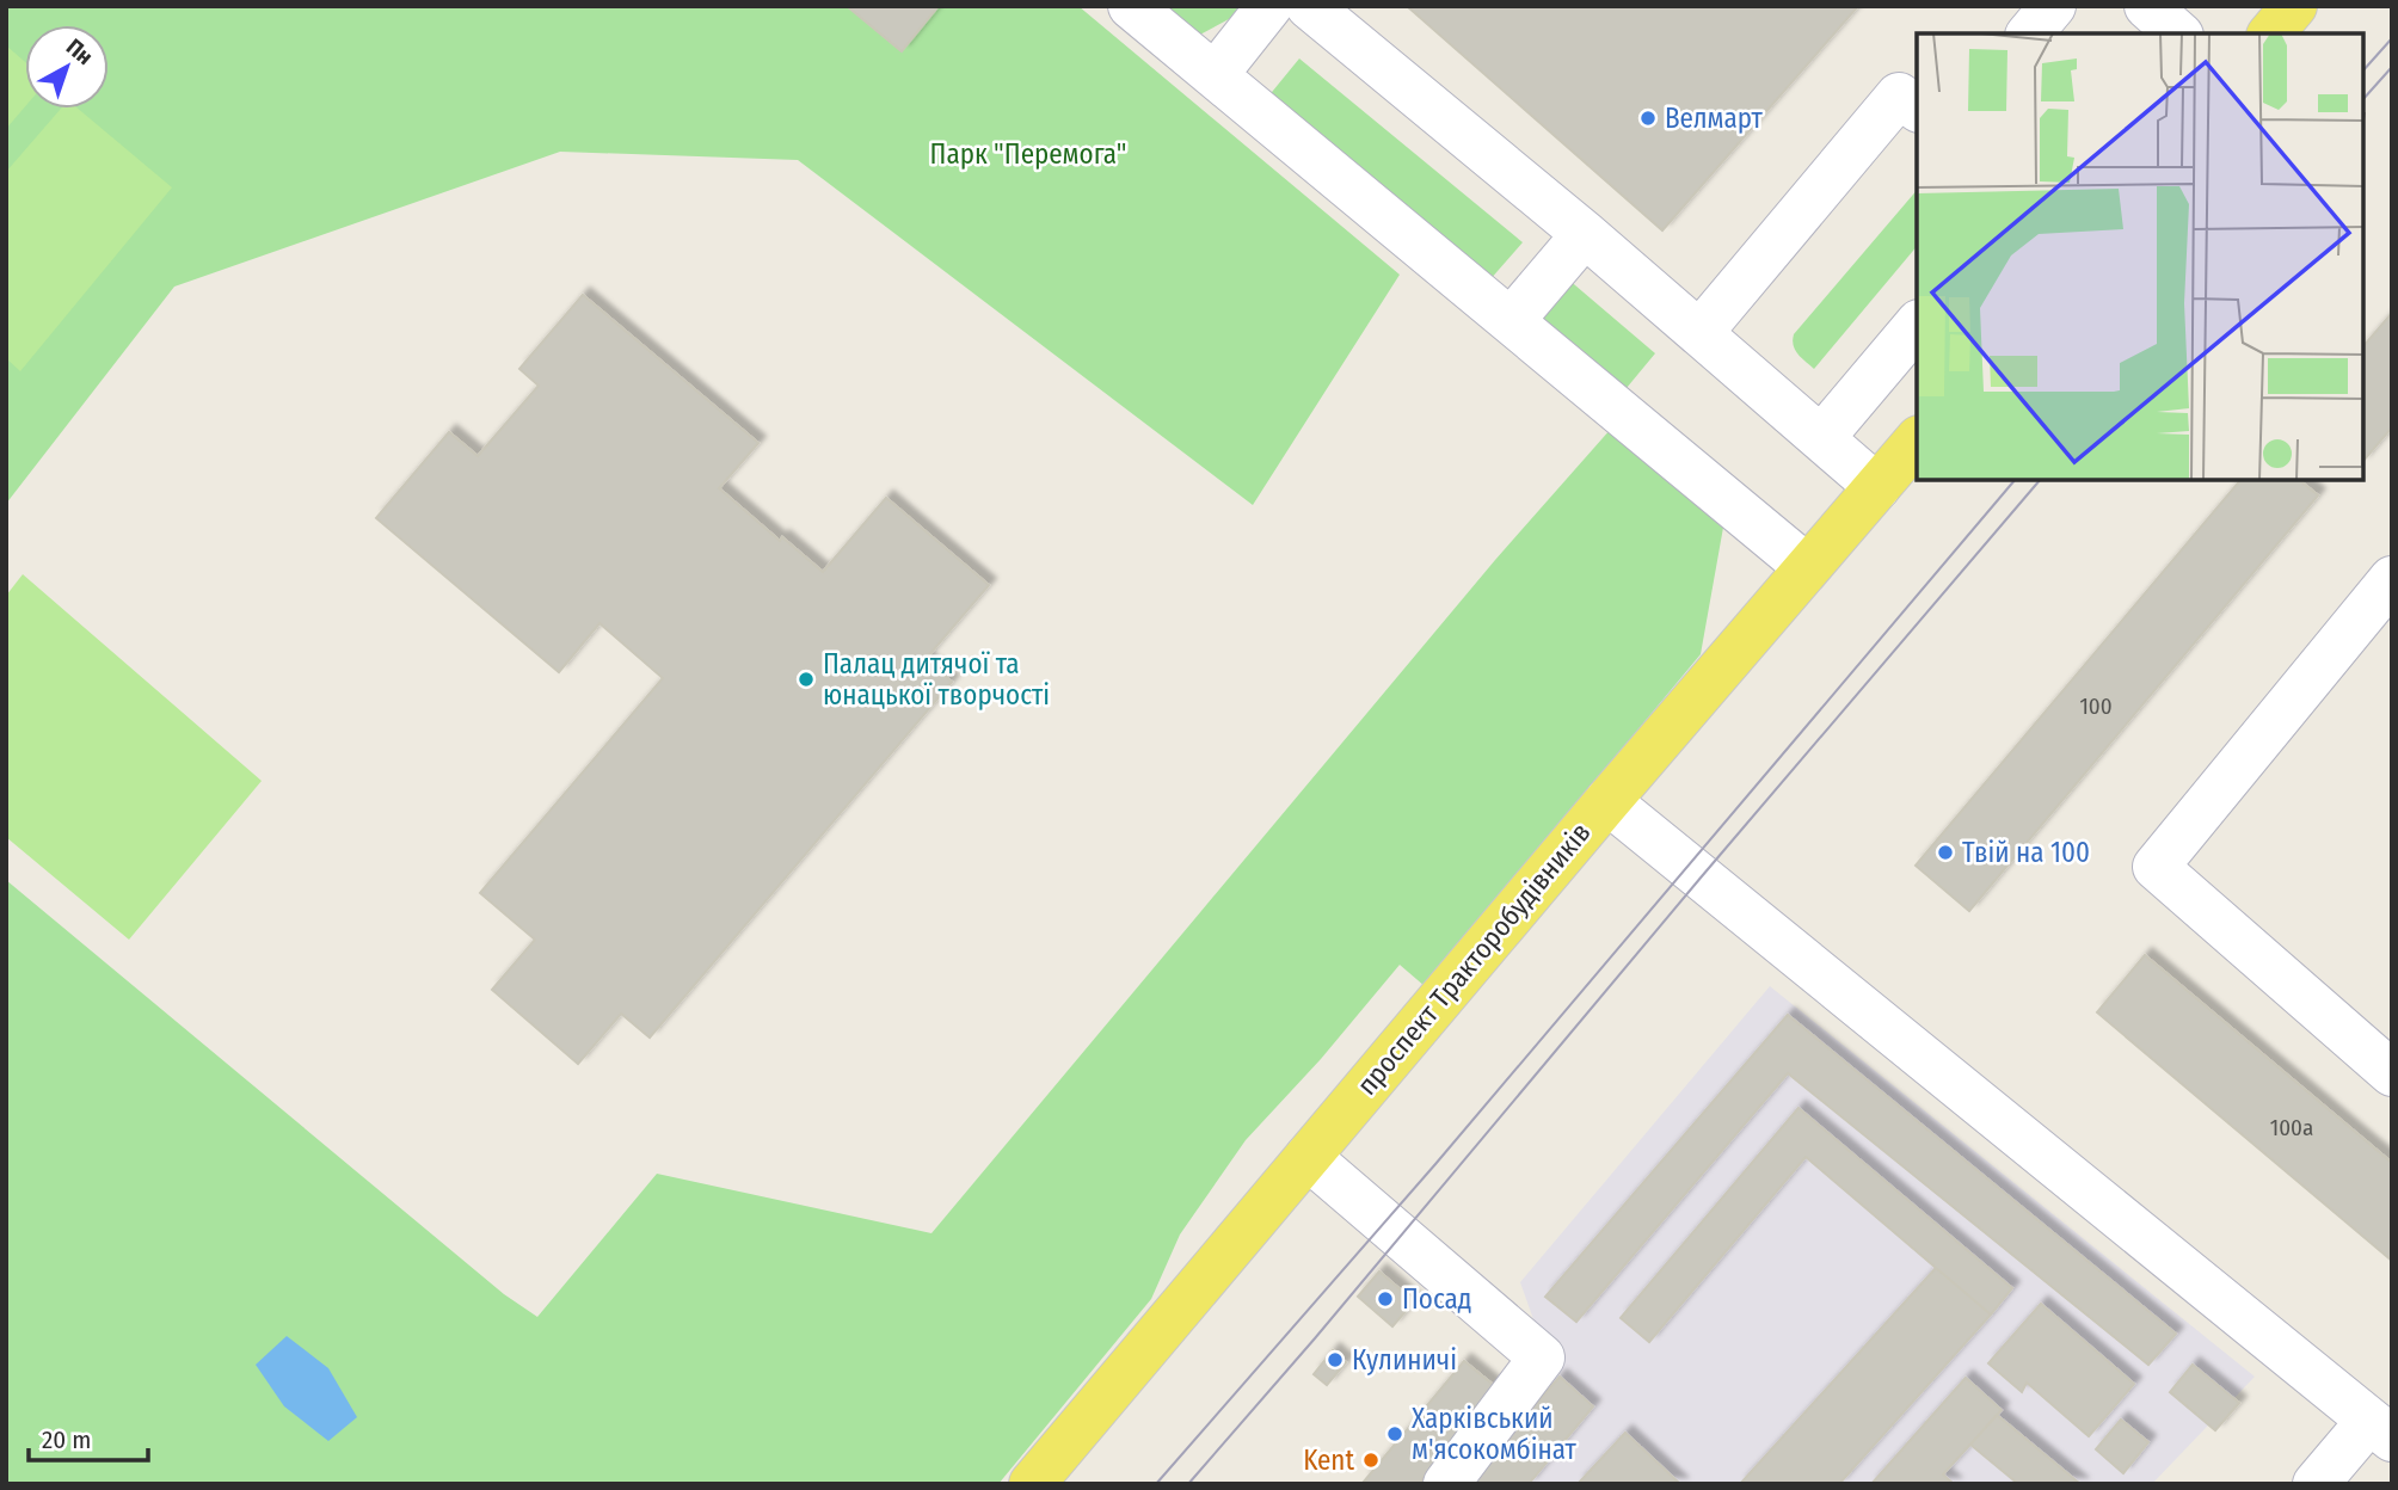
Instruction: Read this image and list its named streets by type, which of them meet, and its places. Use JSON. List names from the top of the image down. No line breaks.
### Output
{"streets":{"main road":["проспект Тракторобудівників"]},"parks":["Парк \"Перемога\""],"places":["Велмарт","Палац дитячої та юнацької творчості","Твій на 100","Посад","Кулиничі","Харківський м'ясокомбінат","Kent"],"house_numbers":["100","100а"],"scale_bar":"20 m","north":"top right"}
